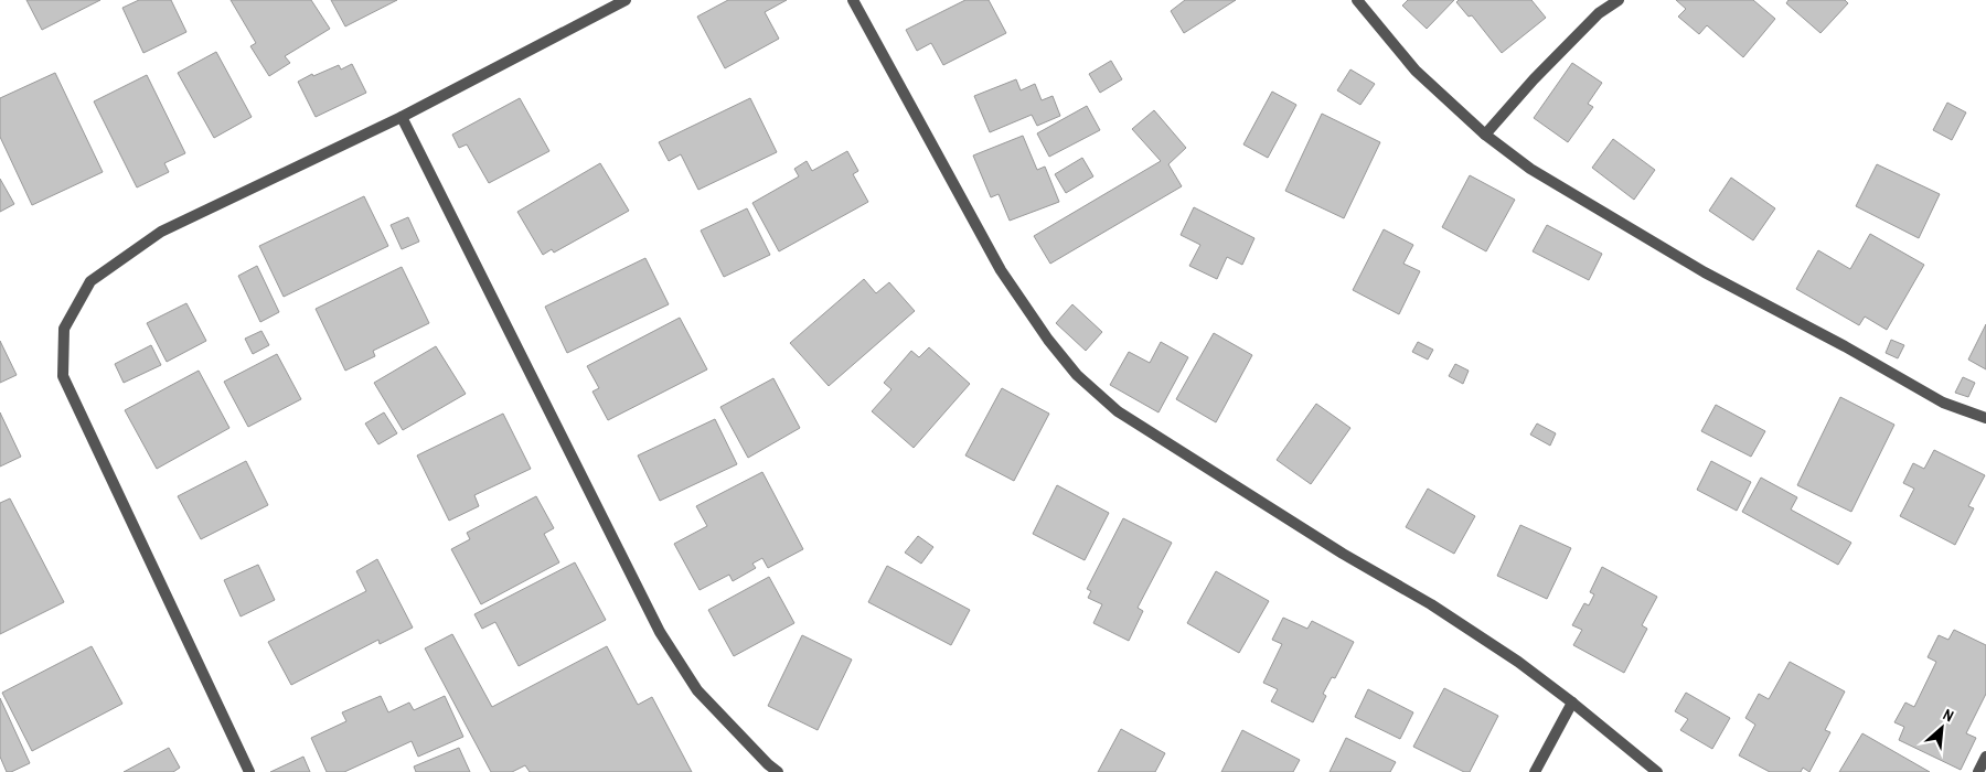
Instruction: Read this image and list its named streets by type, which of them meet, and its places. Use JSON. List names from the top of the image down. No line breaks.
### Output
{"north":"top right"}
